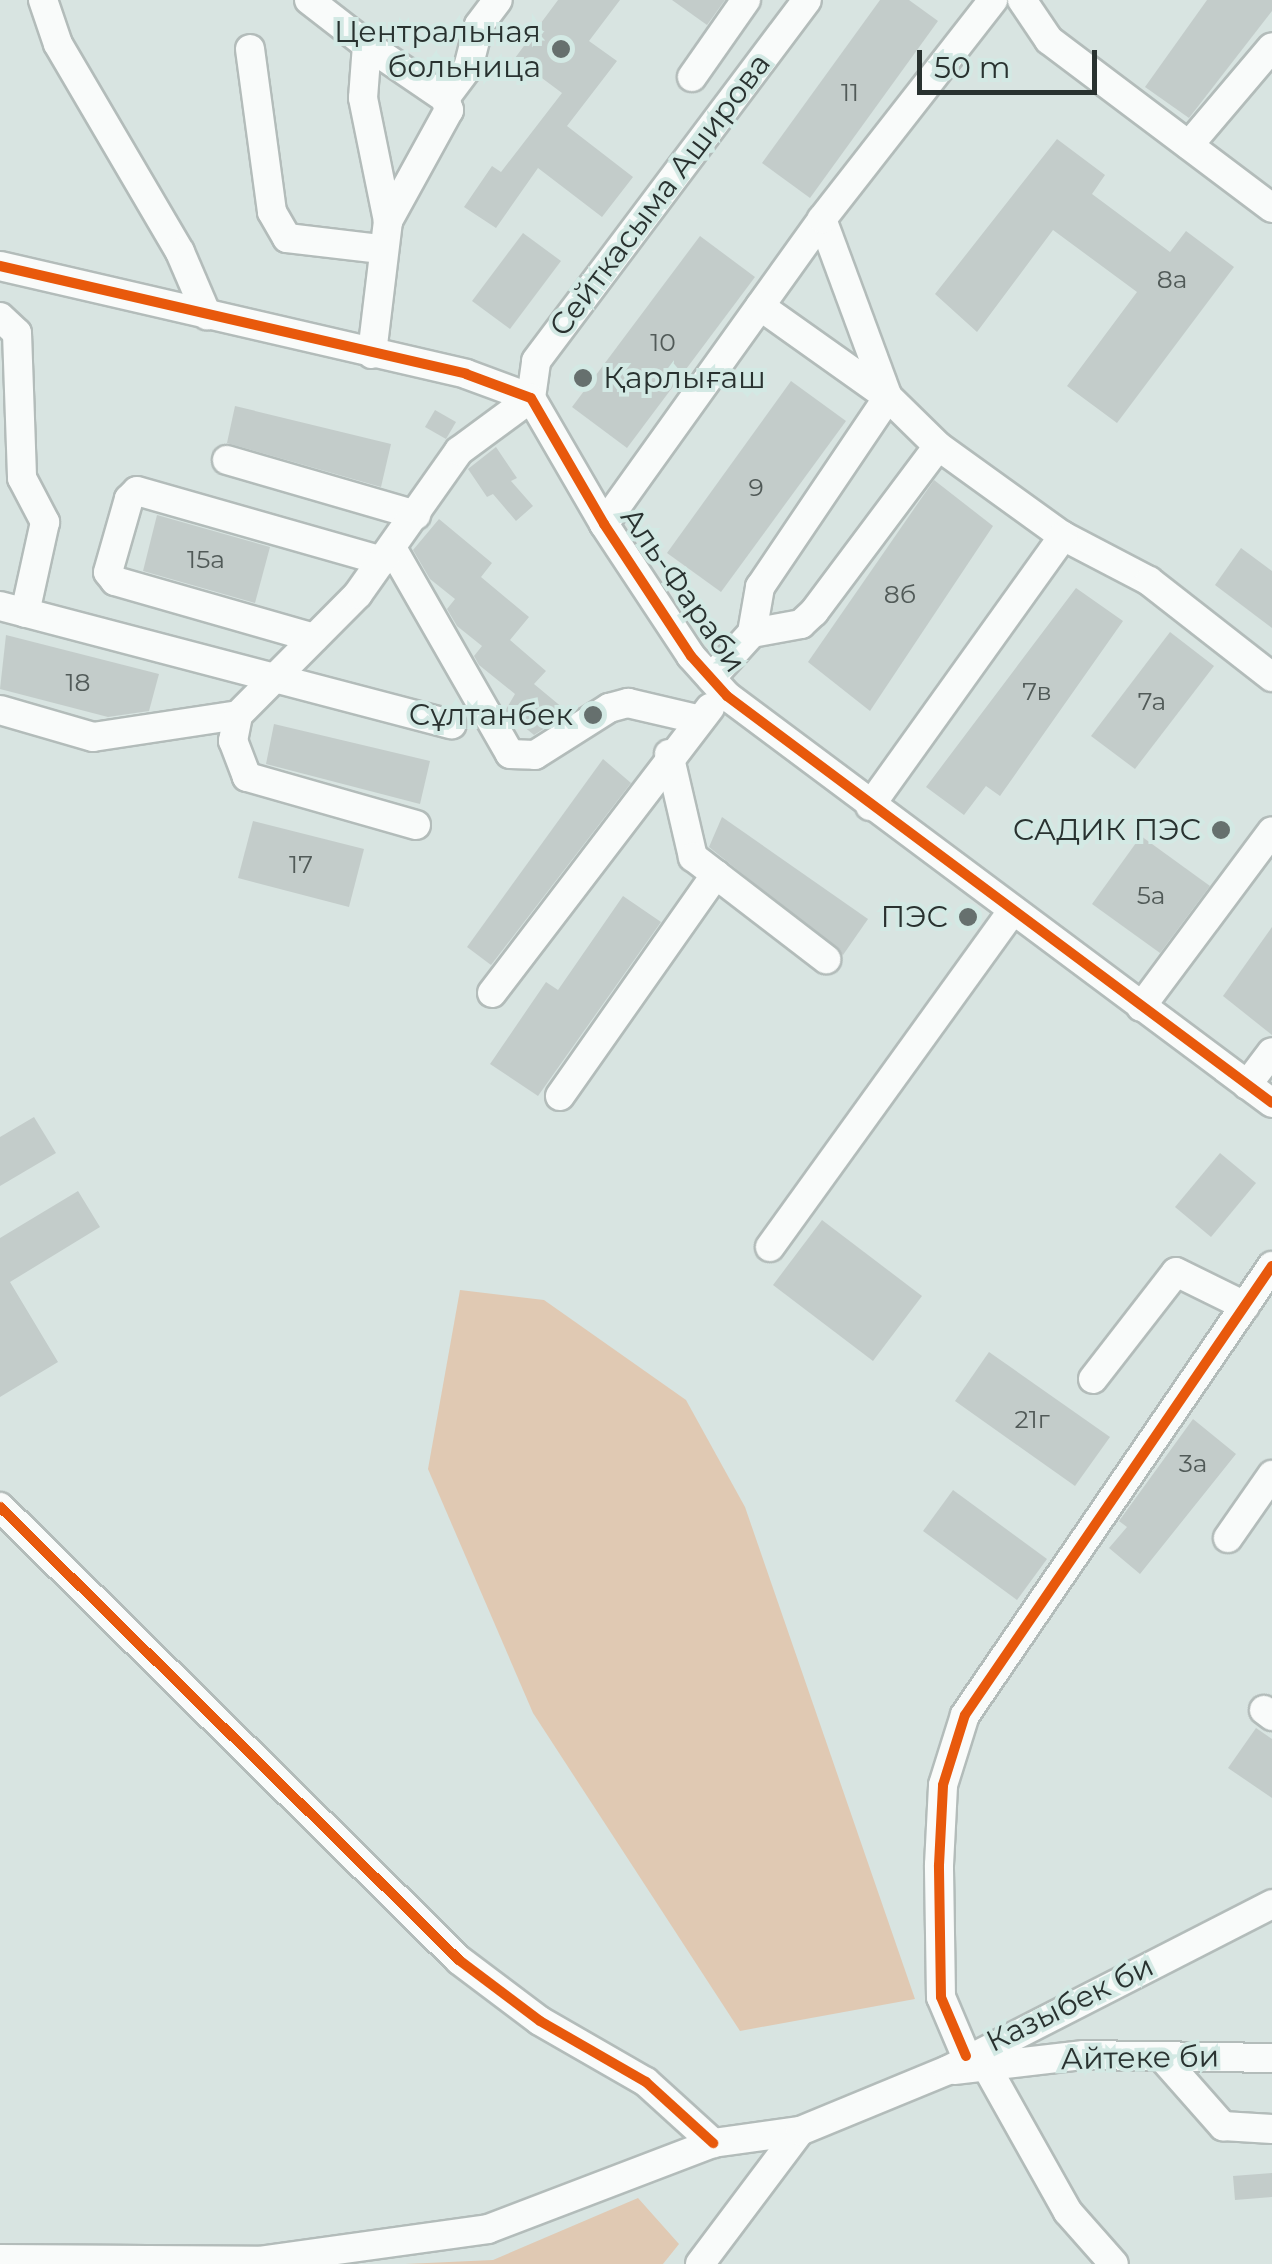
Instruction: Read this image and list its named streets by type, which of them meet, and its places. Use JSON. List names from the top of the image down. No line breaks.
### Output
{"streets":{"street":["Сейткасыма Аширова","Аль-Фараби","Казыбек би","Айтеке би"]},"crossings":[["Сейткасыма Аширова","Аль-Фараби"],["Казыбек би","Айтеке би"]],"places":["Центральная больница","Қарлығаш","Сұлтанбек","САДИК ПЭС","ПЭС"],"house_numbers":["11","8а","10","9","15а","8б","18","7в","7а","17","5а","21г","3а"],"scale_bar":"50 m"}
